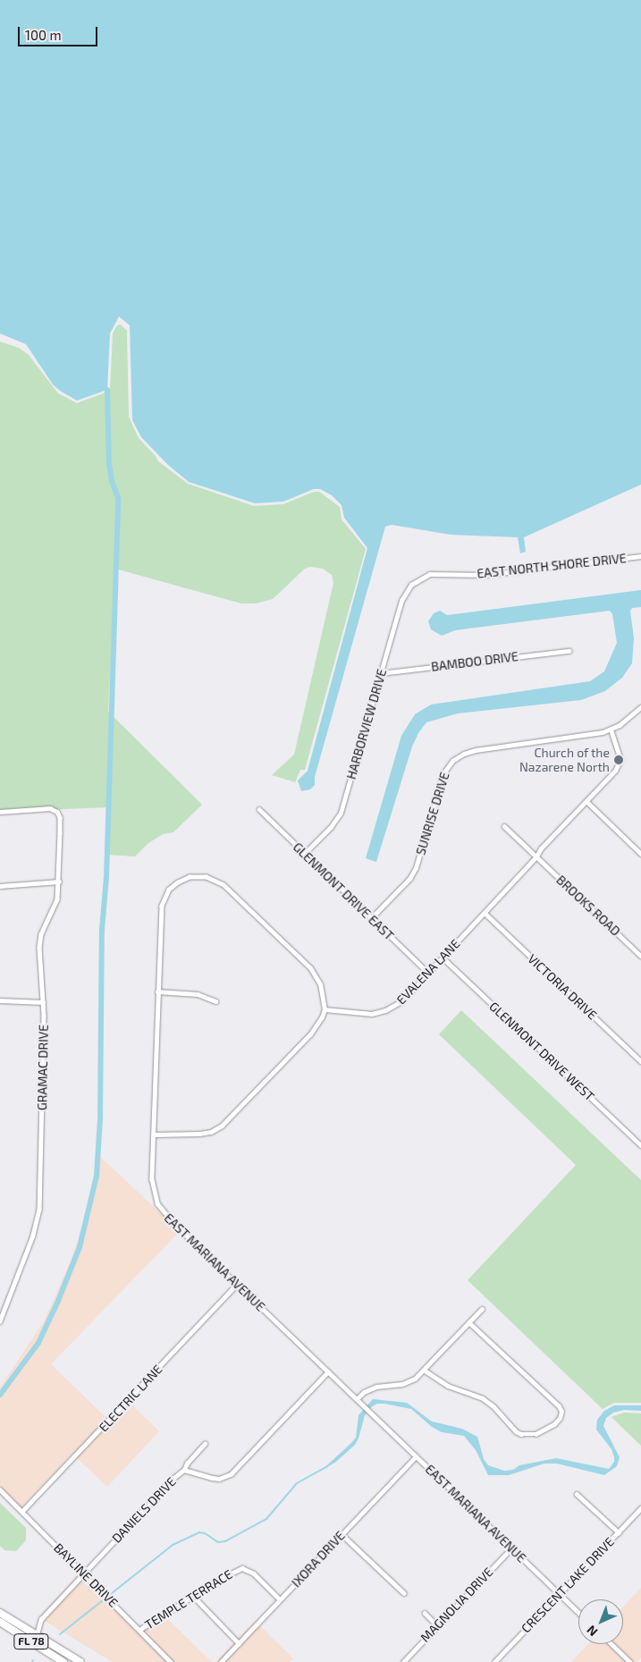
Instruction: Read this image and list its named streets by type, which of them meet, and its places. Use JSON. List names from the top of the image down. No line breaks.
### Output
{"streets":{"main road":["FL 78"],"street":["EAST NORTH SHORE DRIVE","BAMBOO DRIVE","HARBORVIEW DRIVE","SUNRISE DRIVE","GLENMONT DRIVE EAST","BROOKS ROAD","EVALENA LANE","VICTORIA DRIVE","GLENMONT DRIVE WEST","GRAMAC DRIVE","EAST MARIANA AVENUE","ELECTRIC LANE","DANIELS DRIVE","IXORA DRIVE","BAYLINE DRIVE","CRESCENT LAKE DRIVE","TEMPLE TERRACE","MAGNOLIA DRIVE"]},"crossings":[["EAST NORTH SHORE DRIVE","HARBORVIEW DRIVE"],["BAMBOO DRIVE","HARBORVIEW DRIVE"],["HARBORVIEW DRIVE","GLENMONT DRIVE EAST"],["SUNRISE DRIVE","GLENMONT DRIVE EAST"],["SUNRISE DRIVE","EVALENA LANE"],["GLENMONT DRIVE EAST","EVALENA LANE"],["BROOKS ROAD","EVALENA LANE"],["EVALENA LANE","VICTORIA DRIVE"],["EVALENA LANE","GLENMONT DRIVE WEST"],["EVALENA LANE","EAST MARIANA AVENUE"],["EAST MARIANA AVENUE","ELECTRIC LANE"],["EAST MARIANA AVENUE","DANIELS DRIVE"],["EAST MARIANA AVENUE","IXORA DRIVE"],["EAST MARIANA AVENUE","CRESCENT LAKE DRIVE"],["EAST MARIANA AVENUE","MAGNOLIA DRIVE"],["ELECTRIC LANE","BAYLINE DRIVE"],["DANIELS DRIVE","BAYLINE DRIVE"],["DANIELS DRIVE","FL 78"],["IXORA DRIVE","TEMPLE TERRACE"],["BAYLINE DRIVE","TEMPLE TERRACE"]],"places":["Church of the Nazarene North"],"scale_bar":"100 m","north":"bottom left"}
